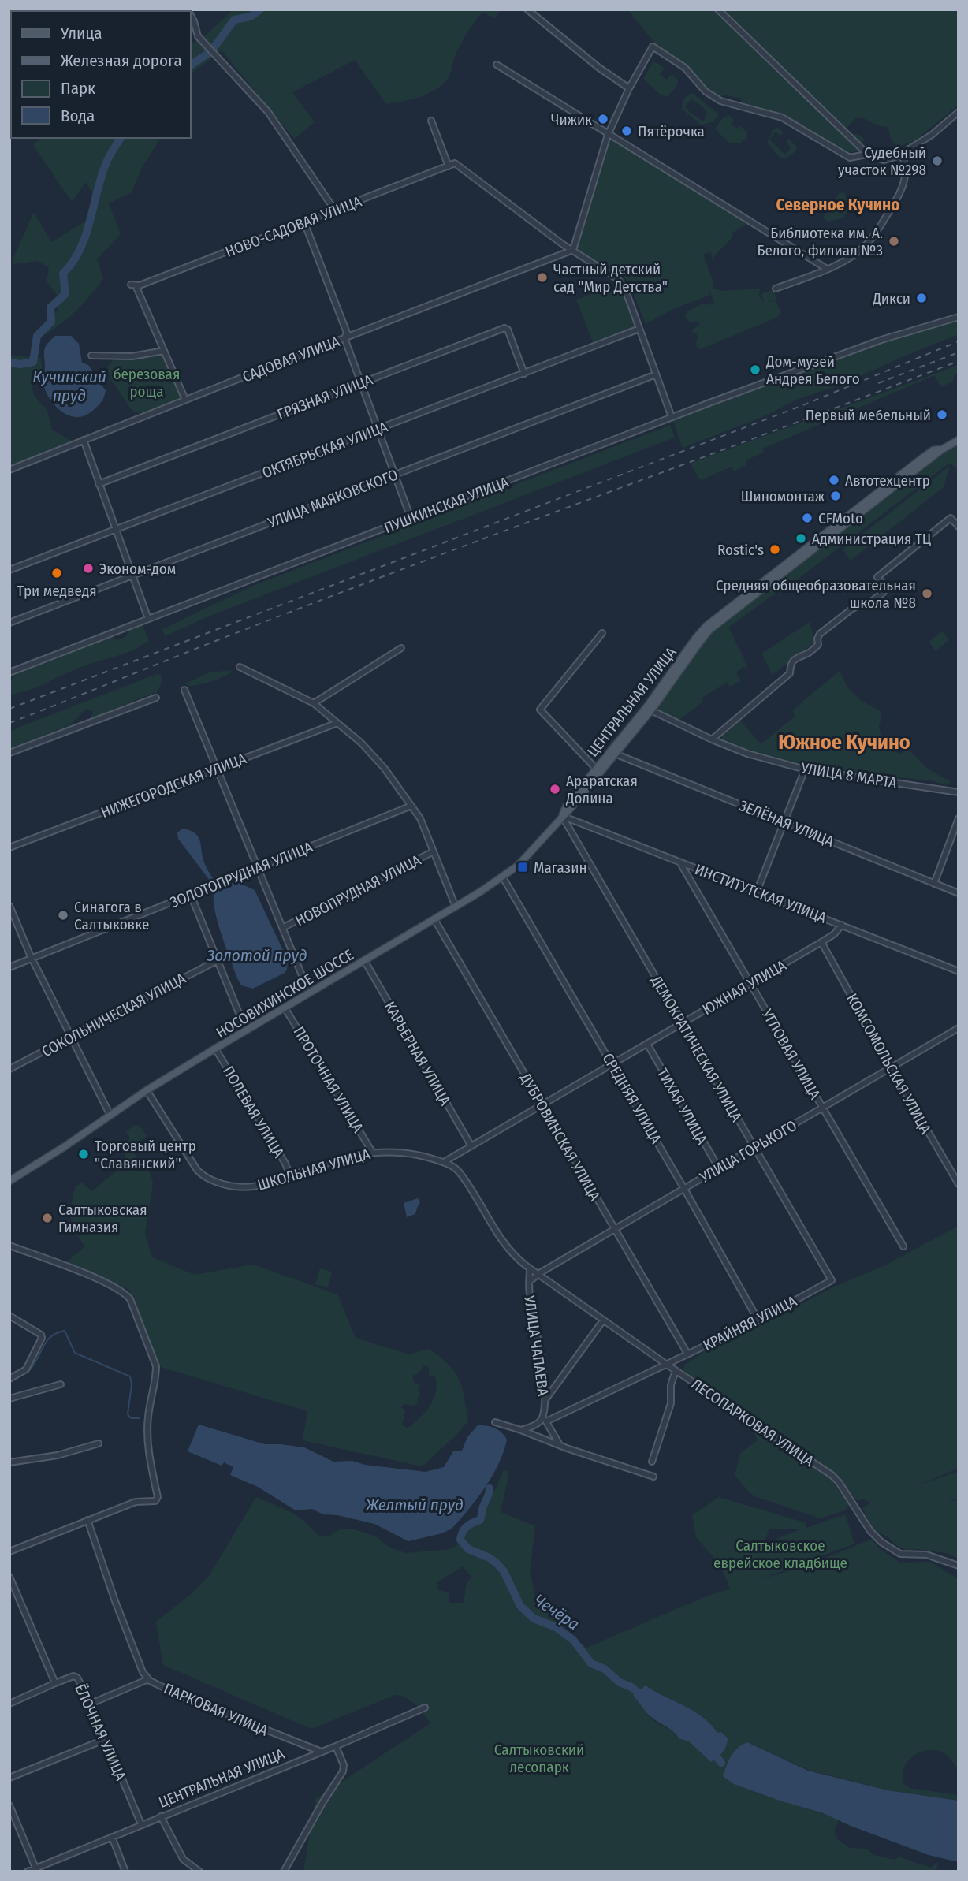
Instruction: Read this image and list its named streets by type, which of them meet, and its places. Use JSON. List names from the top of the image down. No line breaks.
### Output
{"streets":{"main road":["ЦЕНТРАЛЬНАЯ УЛИЦА","НОСОВИХИНСКОЕ ШОССЕ"],"street":["НОВО-САДОВАЯ УЛИЦА","САДОВАЯ УЛИЦА","ГРЯЗНАЯ УЛИЦА","ОКТЯБРЬСКАЯ УЛИЦА","УЛИЦА МАЯКОВСКОГО","ПУШКИНСКАЯ УЛИЦА","УЛИЦА 8 МАРТА","НИЖЕГОРОДСКАЯ УЛИЦА","ЗЕЛЁНАЯ УЛИЦА","ЗОЛОТОПРУДНАЯ УЛИЦА","НОВОПРУДНАЯ УЛИЦА","ИНСТИТУТСКАЯ УЛИЦА","ЮЖНАЯ УЛИЦА","СОКОЛЬНИЧЕСКАЯ УЛИЦА","ДЕМОКРАТИЧЕСКАЯ УЛИЦА","КАРЬЕРНАЯ УЛИЦА","УГЛОВАЯ УЛИЦА","КОМСОМОЛЬСКАЯ УЛИЦА","ПРОТОЧНАЯ УЛИЦА","СРЕДНЯЯ УЛИЦА","ТИХАЯ УЛИЦА","ПОЛЕВАЯ УЛИЦА","ДУБРОВИНСКАЯ УЛИЦА","УЛИЦА ГОРЬКОГО","ШКОЛЬНАЯ УЛИЦА","КРАЙНЯЯ УЛИЦА","УЛИЦА ЧАПАЕВА","ЛЕСОПАРКОВАЯ УЛИЦА","ПАРКОВАЯ УЛИЦА","ЁЛОЧНАЯ УЛИЦА"]},"crossings":[["НОВО-САДОВАЯ УЛИЦА","САДОВАЯ УЛИЦА"],["ГРЯЗНАЯ УЛИЦА","ОКТЯБРЬСКАЯ УЛИЦА"],["ЦЕНТРАЛЬНАЯ УЛИЦА","УЛИЦА 8 МАРТА"],["ЦЕНТРАЛЬНАЯ УЛИЦА","ЗЕЛЁНАЯ УЛИЦА"],["ЦЕНТРАЛЬНАЯ УЛИЦА","ИНСТИТУТСКАЯ УЛИЦА"],["ЦЕНТРАЛЬНАЯ УЛИЦА","НОСОВИХИНСКОЕ ШОССЕ"],["ЦЕНТРАЛЬНАЯ УЛИЦА","ДЕМОКРАТИЧЕСКАЯ УЛИЦА"],["ЦЕНТРАЛЬНАЯ УЛИЦА","ПАРКОВАЯ УЛИЦА"],["ЦЕНТРАЛЬНАЯ УЛИЦА","ЁЛОЧНАЯ УЛИЦА"],["ИНСТИТУТСКАЯ УЛИЦА","ЮЖНАЯ УЛИЦА"],["ИНСТИТУТСКАЯ УЛИЦА","НОСОВИХИНСКОЕ ШОССЕ"],["ИНСТИТУТСКАЯ УЛИЦА","ДЕМОКРАТИЧЕСКАЯ УЛИЦА"],["ИНСТИТУТСКАЯ УЛИЦА","УГЛОВАЯ УЛИЦА"],["ЮЖНАЯ УЛИЦА","ДЕМОКРАТИЧЕСКАЯ УЛИЦА"],["ЮЖНАЯ УЛИЦА","КАРЬЕРНАЯ УЛИЦА"],["ЮЖНАЯ УЛИЦА","УГЛОВАЯ УЛИЦА"],["ЮЖНАЯ УЛИЦА","КОМСОМОЛЬСКАЯ УЛИЦА"],["ЮЖНАЯ УЛИЦА","СРЕДНЯЯ УЛИЦА"],["ЮЖНАЯ УЛИЦА","ТИХАЯ УЛИЦА"],["ЮЖНАЯ УЛИЦА","ДУБРОВИНСКАЯ УЛИЦА"],["ЮЖНАЯ УЛИЦА","ШКОЛЬНАЯ УЛИЦА"],["НОСОВИХИНСКОЕ ШОССЕ","ДЕМОКРАТИЧЕСКАЯ УЛИЦА"],["НОСОВИХИНСКОЕ ШОССЕ","КАРЬЕРНАЯ УЛИЦА"],["НОСОВИХИНСКОЕ ШОССЕ","ПРОТОЧНАЯ УЛИЦА"],["НОСОВИХИНСКОЕ ШОССЕ","СРЕДНЯЯ УЛИЦА"],["НОСОВИХИНСКОЕ ШОССЕ","ПОЛЕВАЯ УЛИЦА"],["НОСОВИХИНСКОЕ ШОССЕ","ДУБРОВИНСКАЯ УЛИЦА"],["НОСОВИХИНСКОЕ ШОССЕ","ШКОЛЬНАЯ УЛИЦА"],["ДЕМОКРАТИЧЕСКАЯ УЛИЦА","УЛИЦА ГОРЬКОГО"],["ДЕМОКРАТИЧЕСКАЯ УЛИЦА","КРАЙНЯЯ УЛИЦА"],["УГЛОВАЯ УЛИЦА","УЛИЦА ГОРЬКОГО"],["КОМСОМОЛЬСКАЯ УЛИЦА","УЛИЦА ГОРЬКОГО"],["ПРОТОЧНАЯ УЛИЦА","ШКОЛЬНАЯ УЛИЦА"],["СРЕДНЯЯ УЛИЦА","УЛИЦА ГОРЬКОГО"],["СРЕДНЯЯ УЛИЦА","КРАЙНЯЯ УЛИЦА"],["ТИХАЯ УЛИЦА","УЛИЦА ГОРЬКОГО"],["ПОЛЕВАЯ УЛИЦА","ШКОЛЬНАЯ УЛИЦА"],["ДУБРОВИНСКАЯ УЛИЦА","УЛИЦА ГОРЬКОГО"],["ДУБРОВИНСКАЯ УЛИЦА","КРАЙНЯЯ УЛИЦА"],["УЛИЦА ГОРЬКОГО","ШКОЛЬНАЯ УЛИЦА"],["УЛИЦА ГОРЬКОГО","УЛИЦА ЧАПАЕВА"],["УЛИЦА ГОРЬКОГО","ЛЕСОПАРКОВАЯ УЛИЦА"],["ШКОЛЬНАЯ УЛИЦА","УЛИЦА ЧАПАЕВА"],["ШКОЛЬНАЯ УЛИЦА","ЛЕСОПАРКОВАЯ УЛИЦА"],["КРАЙНЯЯ УЛИЦА","УЛИЦА ЧАПАЕВА"],["КРАЙНЯЯ УЛИЦА","ЛЕСОПАРКОВАЯ УЛИЦА"],["УЛИЦА ЧАПАЕВА","ЛЕСОПАРКОВАЯ УЛИЦА"]],"districts":["Северное Кучино","Южное Кучино"],"water":["Кучинский пруд","Золотой пруд","Желтый пруд","Чечёра"],"parks":["березовая роща","Салтыковское еврейское кладбище","Салтыковский лесопарк"],"places":{"other":["Чижик","Пятёрочка","Судебный участок №298","Библиотека им. А. Белого, филиал №3","Частный детский сад \"Мир Детства\"","Дикси","Дом-музей Андрея Белого","Первый мебельный","Автотехцентр","Шиномонтаж","CFMoto","Администрация ТЦ","Rostic's","Эконом-дом","Три медведя","Средняя общеобразовательная школа №8","Араратская Долина","Синагога в Салтыковке","Торговый центр \"Славянский\"","Салтыковская Гимназия"],"transit":["Магазин"]},"legend":["Улица","Железная дорога","Парк","Вода"]}
